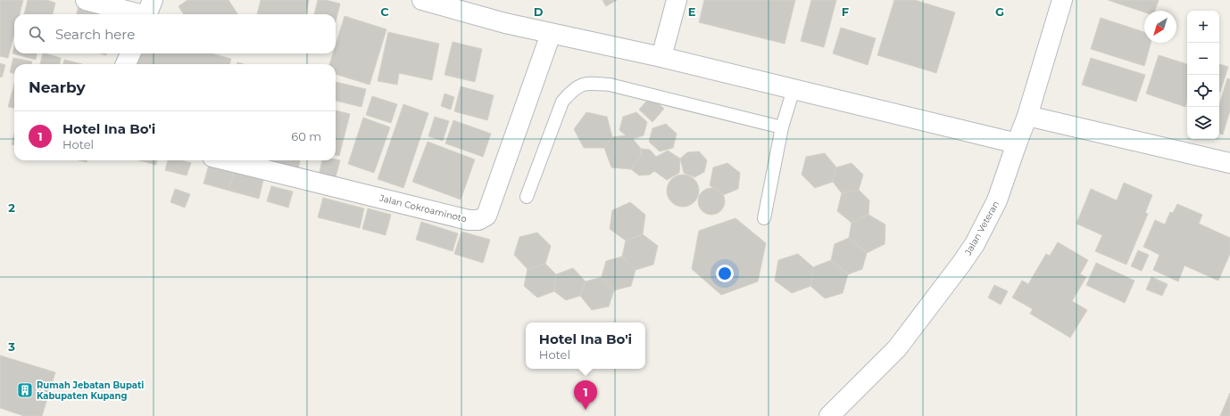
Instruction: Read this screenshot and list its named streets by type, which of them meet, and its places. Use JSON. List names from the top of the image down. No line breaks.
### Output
{"streets":{"street":["Jalan Cokroaminoto","Jalan Veteran"]},"places":{"building":["Rumah Jebatan Bupati Kabupaten Kupang"]},"north":"bottom left","page":{"map_buttons":["+","−"],"search":"Search here","heading":"Nearby","list":[{"mark":"1","name":"Hotel Ina Bo'i","note":"Hotel","value":"60 m"}],"popup":["Hotel Ina Bo'i","Hotel"],"pins":"1"},"grid":{"columns":["C","D","E","F","G"],"rows":["2","3"]}}
